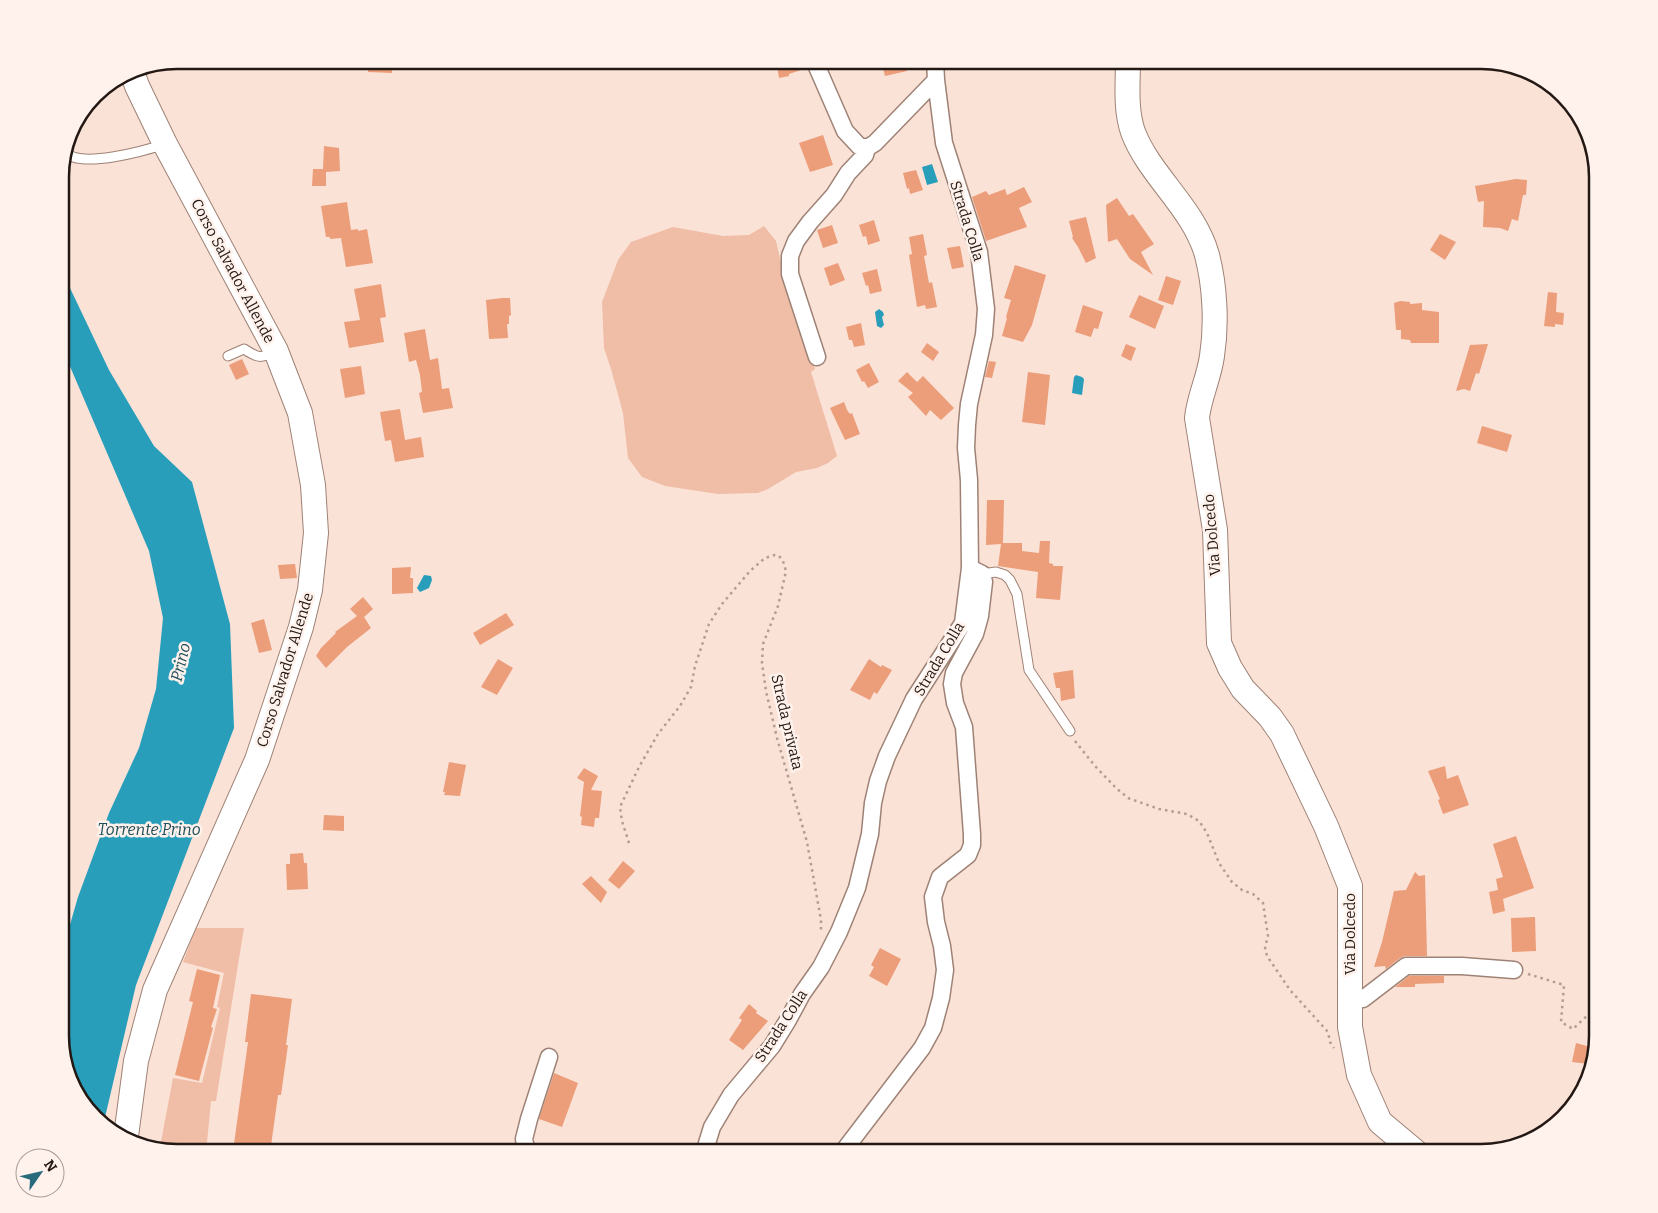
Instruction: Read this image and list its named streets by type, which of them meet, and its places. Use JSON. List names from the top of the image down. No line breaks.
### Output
{"streets":{"main road":["Corso Salvador Allende","Via Dolcedo"],"street":["Strada Colla"],"path":["Strada privata"]},"water":["Prino","Torrente Prino"],"north":"top right"}
